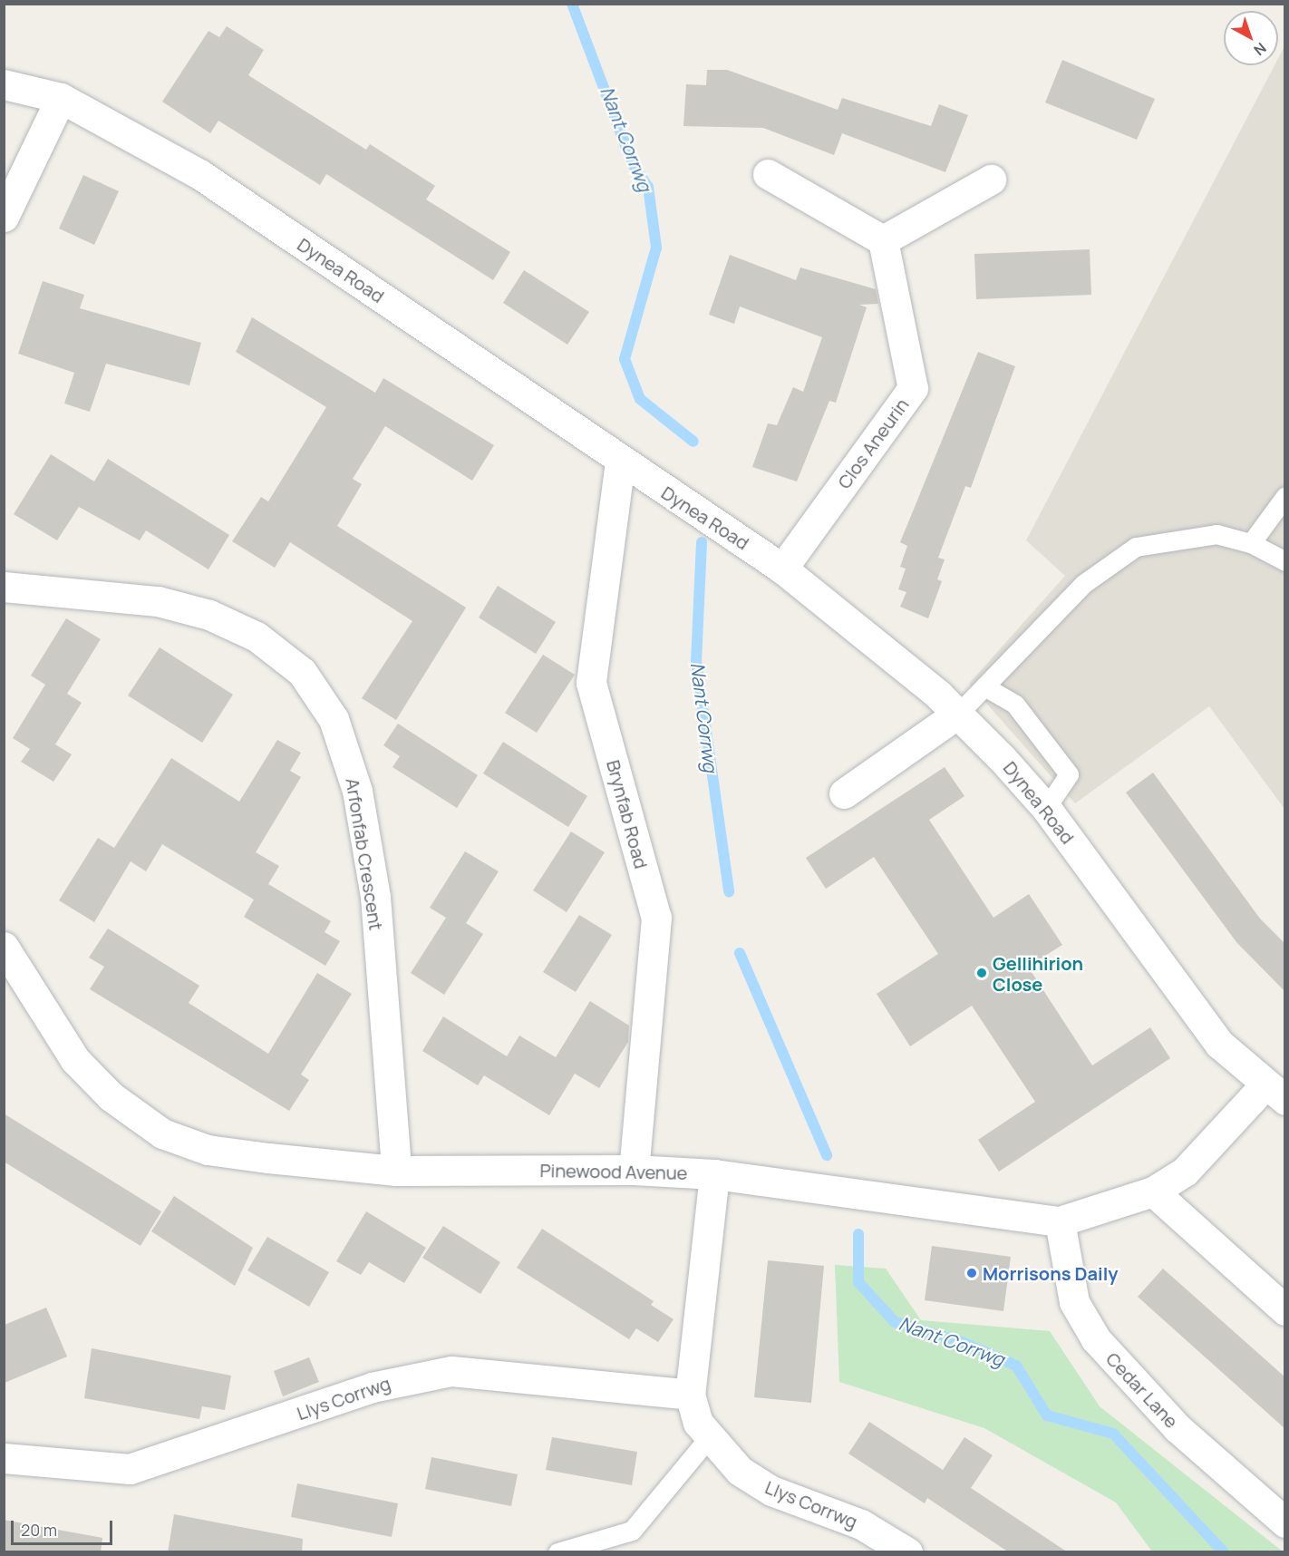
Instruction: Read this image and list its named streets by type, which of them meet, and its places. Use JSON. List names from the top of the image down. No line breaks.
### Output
{"streets":{"street":["Dynea Road","Clos Aneurin","Brynfab Road","Arfonfab Crescent","Pinewood Avenue","Cedar Lane","Llys Corrwg"]},"crossings":[["Dynea Road","Clos Aneurin"],["Dynea Road","Brynfab Road"],["Dynea Road","Pinewood Avenue"],["Brynfab Road","Pinewood Avenue"],["Arfonfab Crescent","Pinewood Avenue"],["Pinewood Avenue","Cedar Lane"],["Pinewood Avenue","Llys Corrwg"]],"water":["Nant Corrwg"],"places":["Gellihirion Close","Morrisons Daily"],"scale_bar":"20 m","north":"bottom right"}
